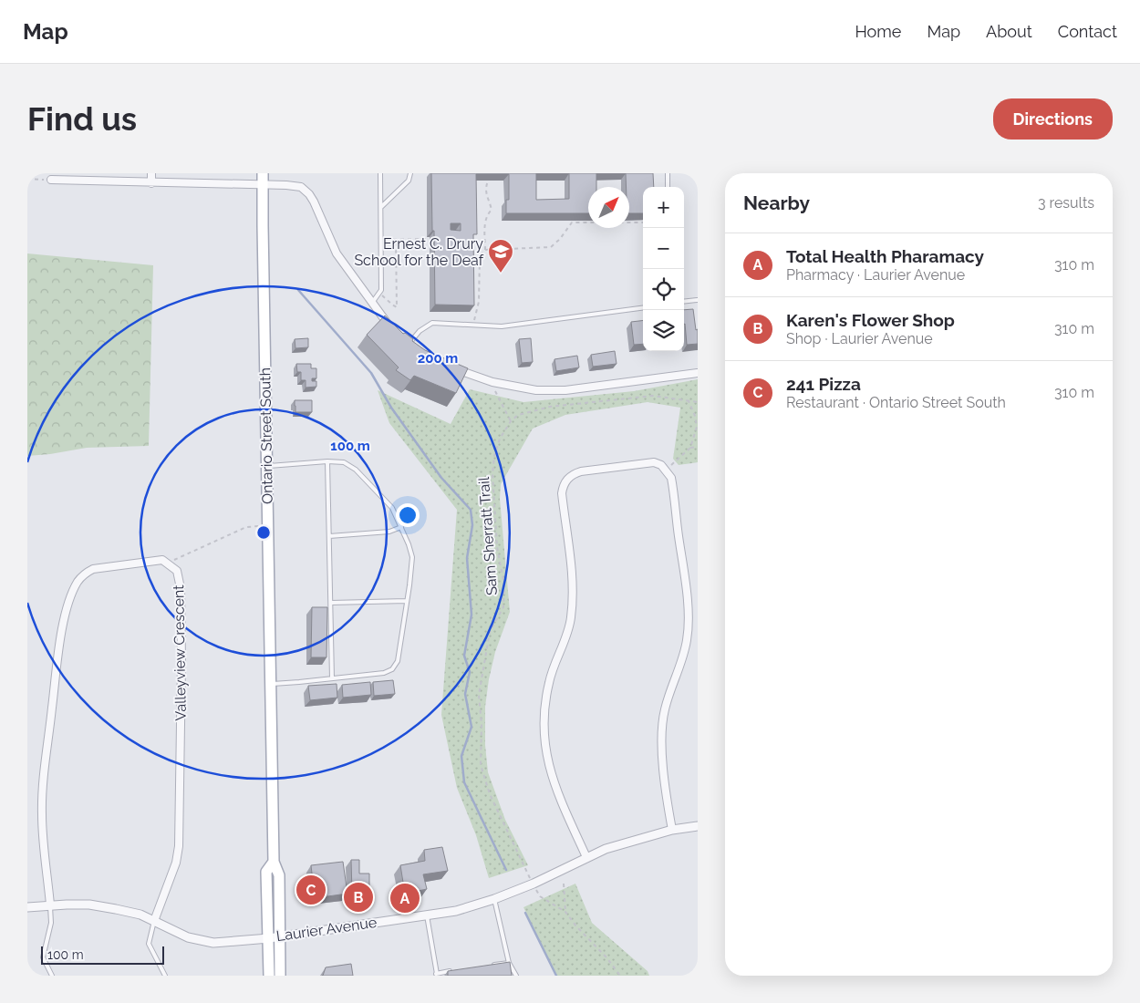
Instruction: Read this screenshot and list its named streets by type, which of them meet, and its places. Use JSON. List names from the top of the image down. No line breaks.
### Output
{"streets":{"main road":["Ontario Street South"],"street":["Valleyview Crescent","Laurier Avenue"],"path":["Sam Sherratt Trail"]},"crossings":[["Ontario Street South","Laurier Avenue"],["Sam Sherratt Trail","Laurier Avenue"],["Valleyview Crescent","Laurier Avenue"]],"places":{"school or university":["Ernest C. Drury School for the Deaf"]},"scale_bar":"100 m","north":"top right","page":{"header":"Map","nav":["Home","Map","About","Contact"],"buttons":"Directions","title":"Find us","heading":["Nearby","3 results"],"map_buttons":["+","−"],"list":[{"mark":"A","name":"Total Health Pharamacy","note":"Pharmacy · Laurier Avenue","value":"310 m"},{"mark":"B","name":"Karen's Flower Shop","note":"Shop · Laurier Avenue","value":"310 m"},{"mark":"C","name":"241 Pizza","note":"Restaurant · Ontario Street South","value":"310 m"}],"pins":["C","B","A"],"scale":"100 m"},"rings":["200 m","100 m"]}
